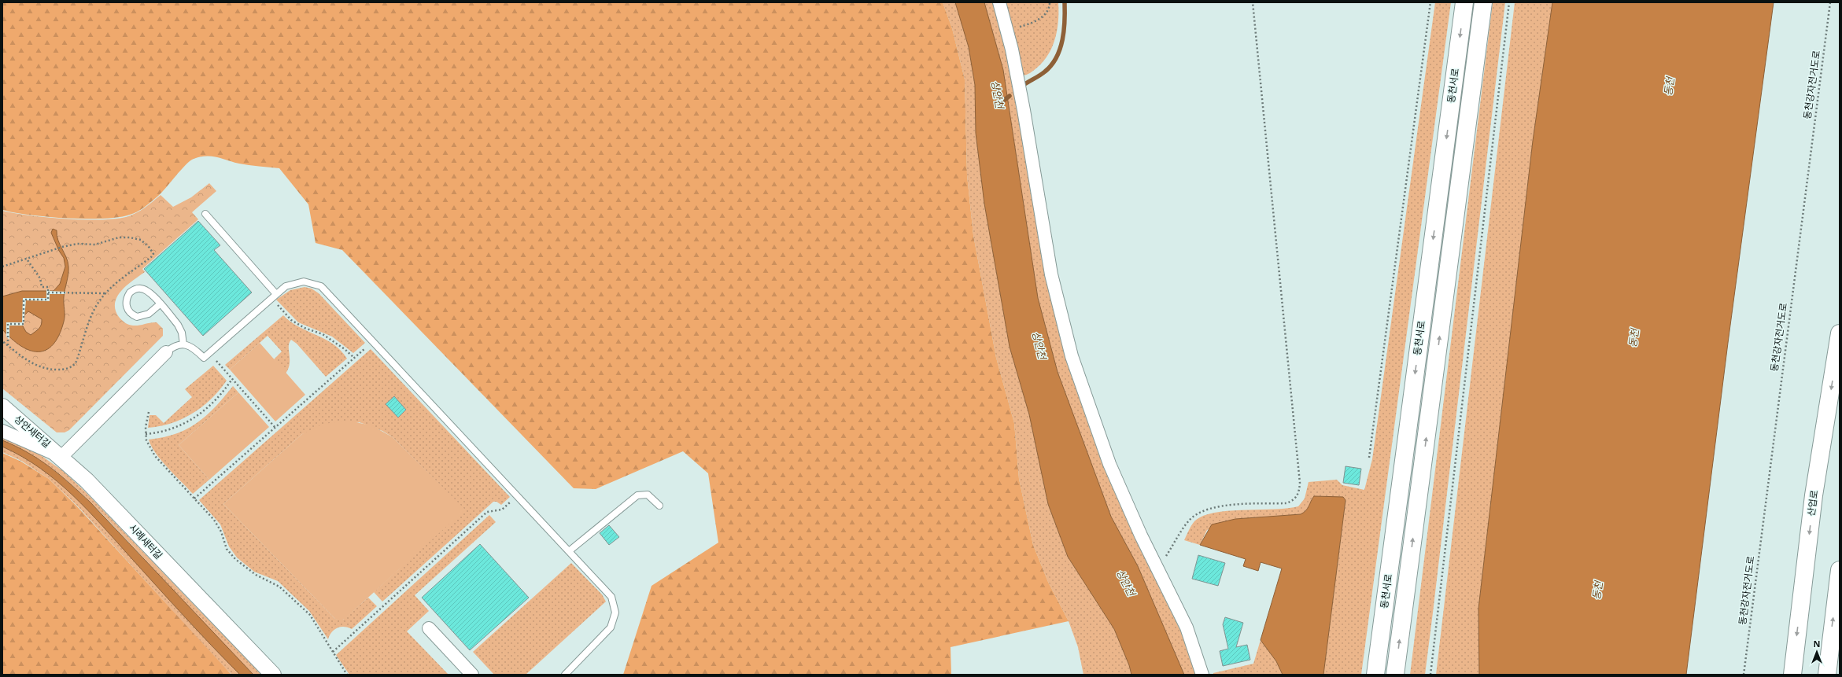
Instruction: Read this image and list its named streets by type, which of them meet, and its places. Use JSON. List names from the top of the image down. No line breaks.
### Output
{"streets":{"main road":["동천서로","산업로"],"street":["상안새터길","시례새터길"],"path":["동천강자전거도로"]},"crossings":[["상안새터길","시례새터길"]],"water":["동천","상안천"],"north":"top"}
